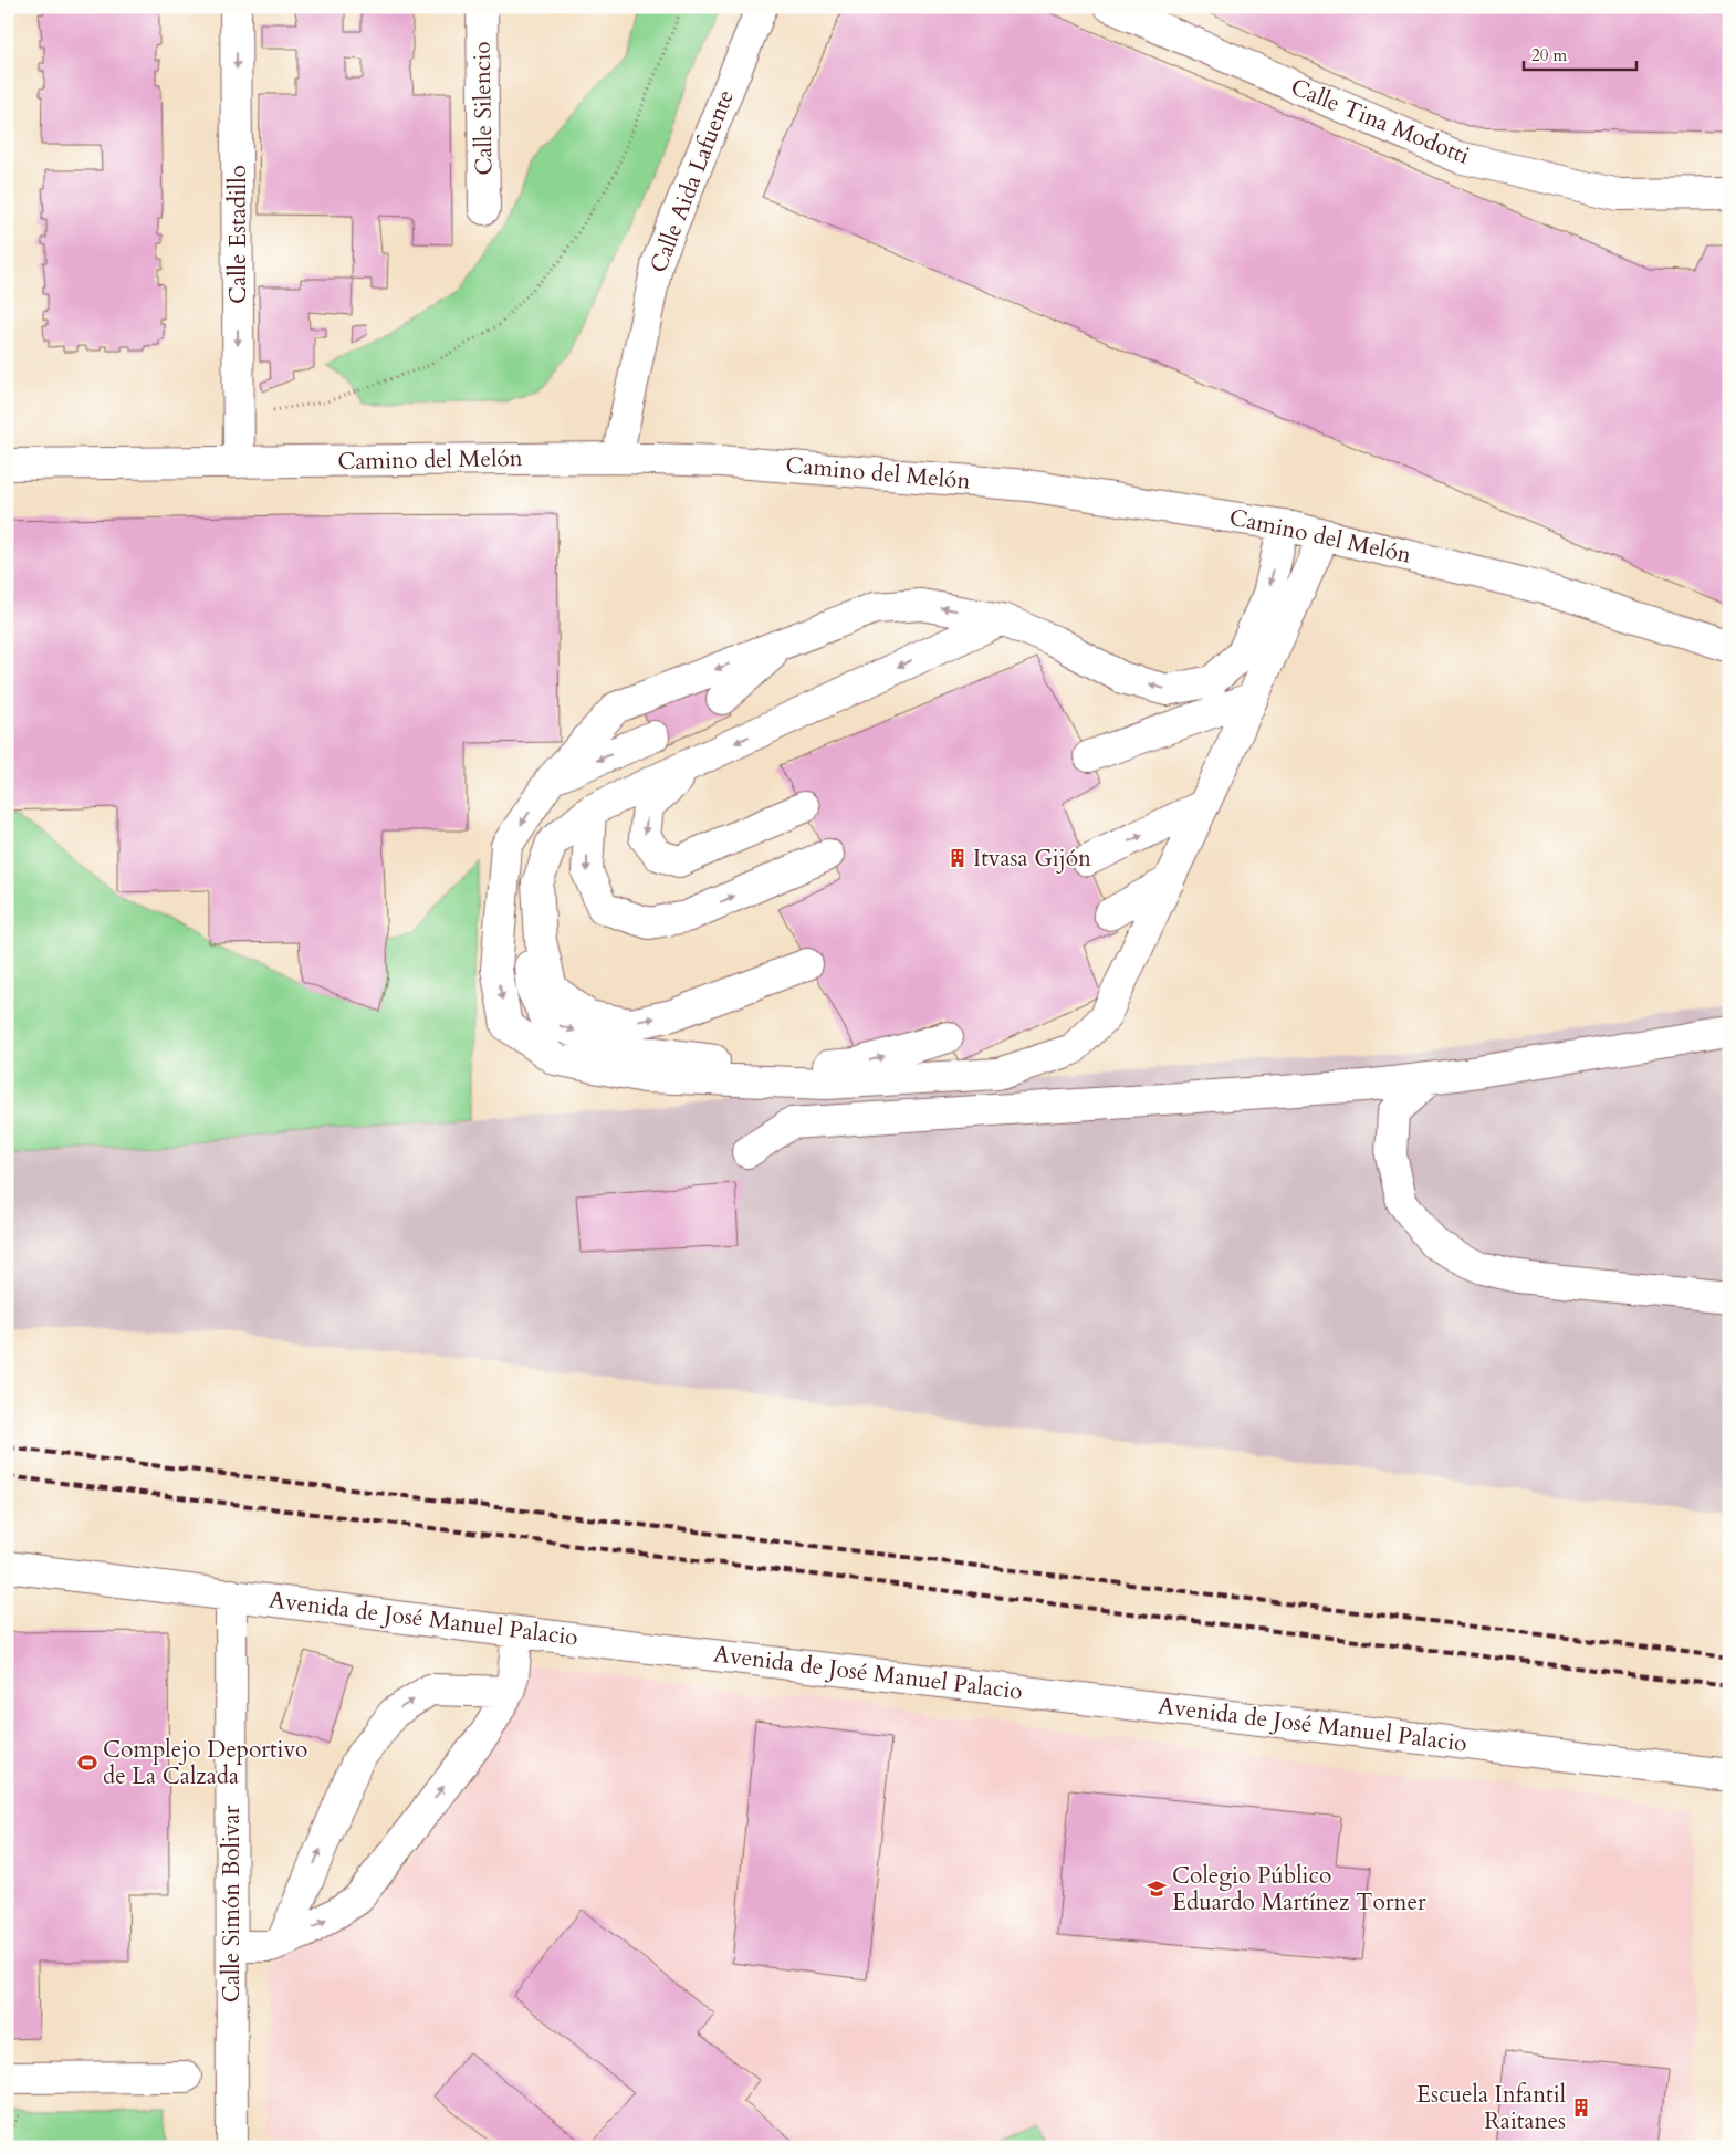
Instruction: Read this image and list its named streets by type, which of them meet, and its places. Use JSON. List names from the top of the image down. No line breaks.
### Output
{"streets":{"street":["Calle Silencio","Calle Tina Modotti","Calle Aida Lafuente","Calle Estadillo","Camino del Melón","Avenida de José Manuel Palacio","Calle Simón Bolivar"]},"crossings":[["Calle Aida Lafuente","Camino del Melón"],["Calle Estadillo","Camino del Melón"],["Avenida de José Manuel Palacio","Calle Simón Bolivar"]],"one_way":["Calle Estadillo"],"places":{"building":["Itvasa Gijón","Escuela Infantil Raitanes"],"sports":["Complejo Deportivo de La Calzada"],"school or university":["Colegio Público Eduardo Martínez Torner"]},"scale_bar":"20 m"}
